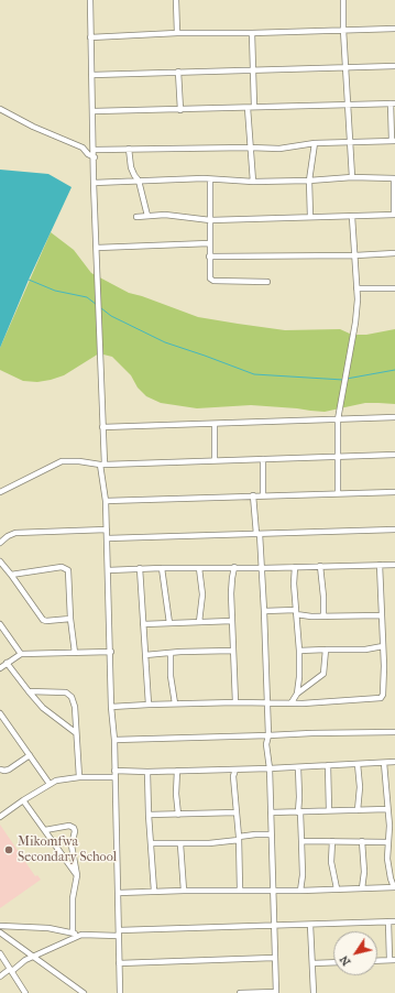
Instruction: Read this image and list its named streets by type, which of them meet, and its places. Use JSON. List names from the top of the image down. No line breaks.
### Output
{"places":["Mikomfwa Secondary School"],"north":"bottom left"}
